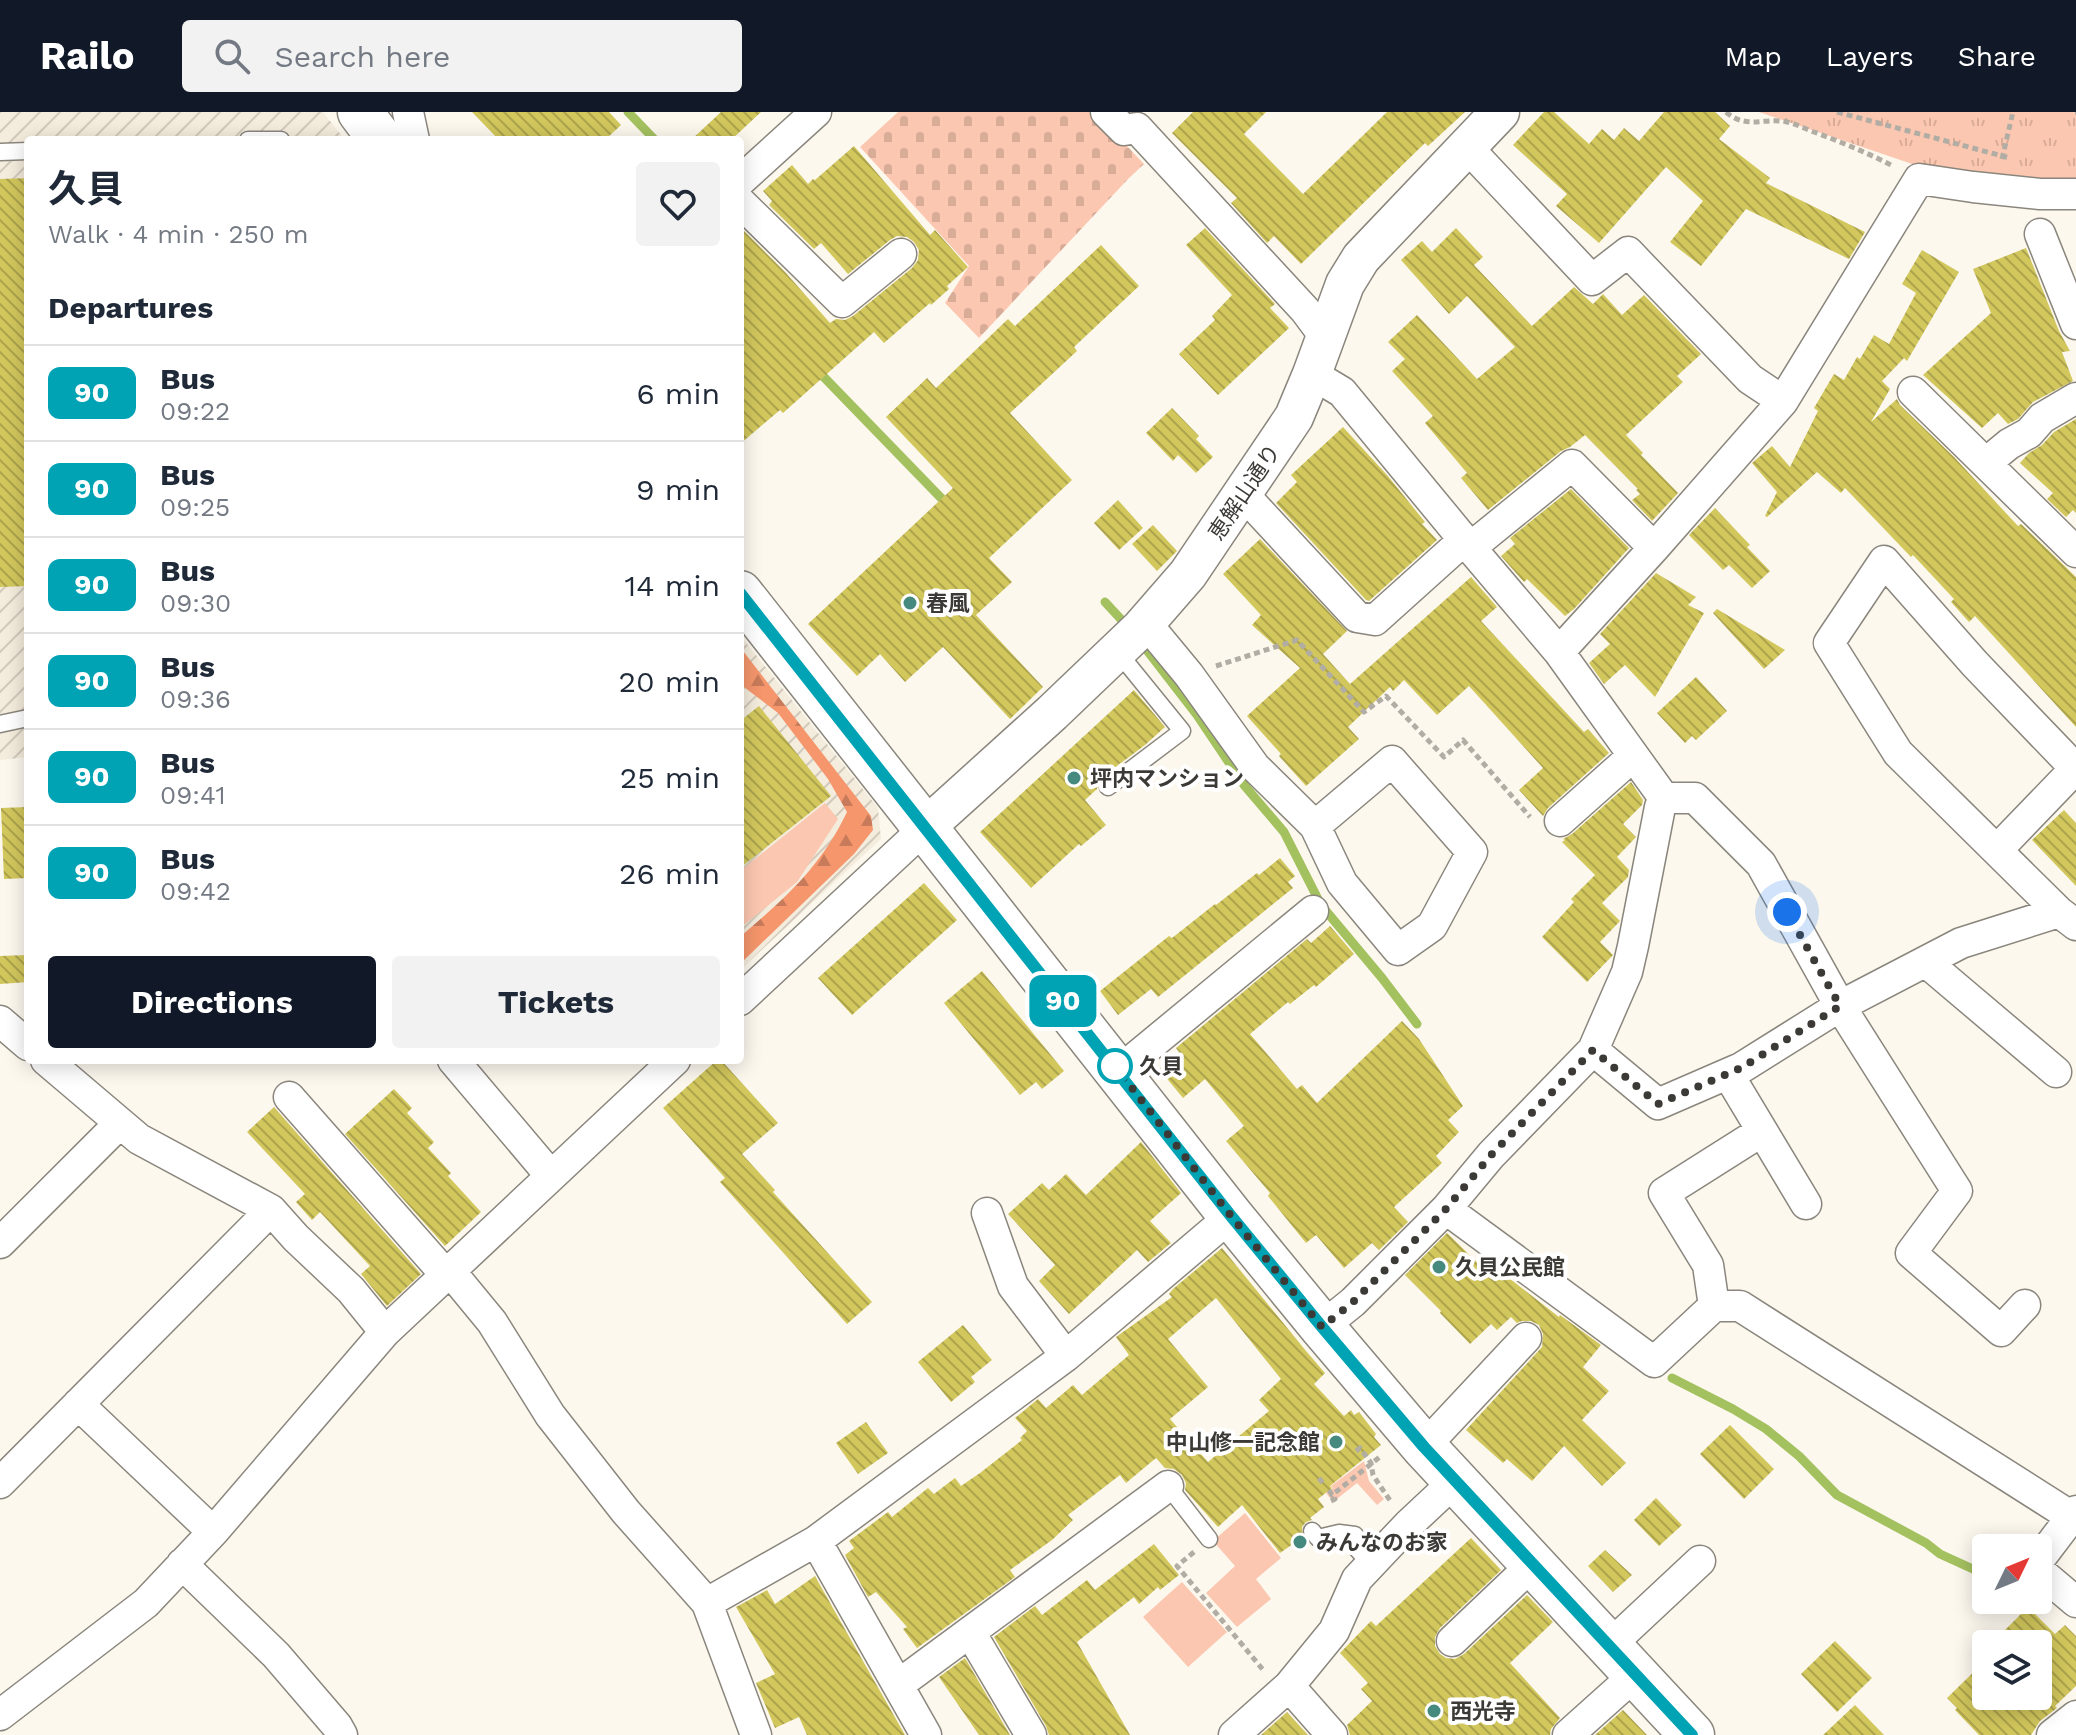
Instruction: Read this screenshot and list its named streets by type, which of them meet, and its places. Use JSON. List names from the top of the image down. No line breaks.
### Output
{"streets":{"street":["恵解山通り"]},"places":["春風","坪内マンション","久貝","久貝公民館","中山修一記念館","みんなのお家","西光寺"],"lines":["bus line 90"],"north":"top right","page":{"header":"Railo","search":"Search here","nav":["Map","Layers","Share"],"on_map":"90","heading":[["久貝","Walk · 4 min · 250 m"],"Departures"],"list":[{"mark":"90","name":"Bus","note":"09:22","value":"6 min"},{"mark":"90","name":"Bus","note":"09:25","value":"9 min"},{"mark":"90","name":"Bus","note":"09:30","value":"14 min"},{"mark":"90","name":"Bus","note":"09:36","value":"20 min"},{"mark":"90","name":"Bus","note":"09:41","value":"25 min"},{"mark":"90","name":"Bus","note":"09:42","value":"26 min"}],"buttons":["Directions","Tickets"]}}
